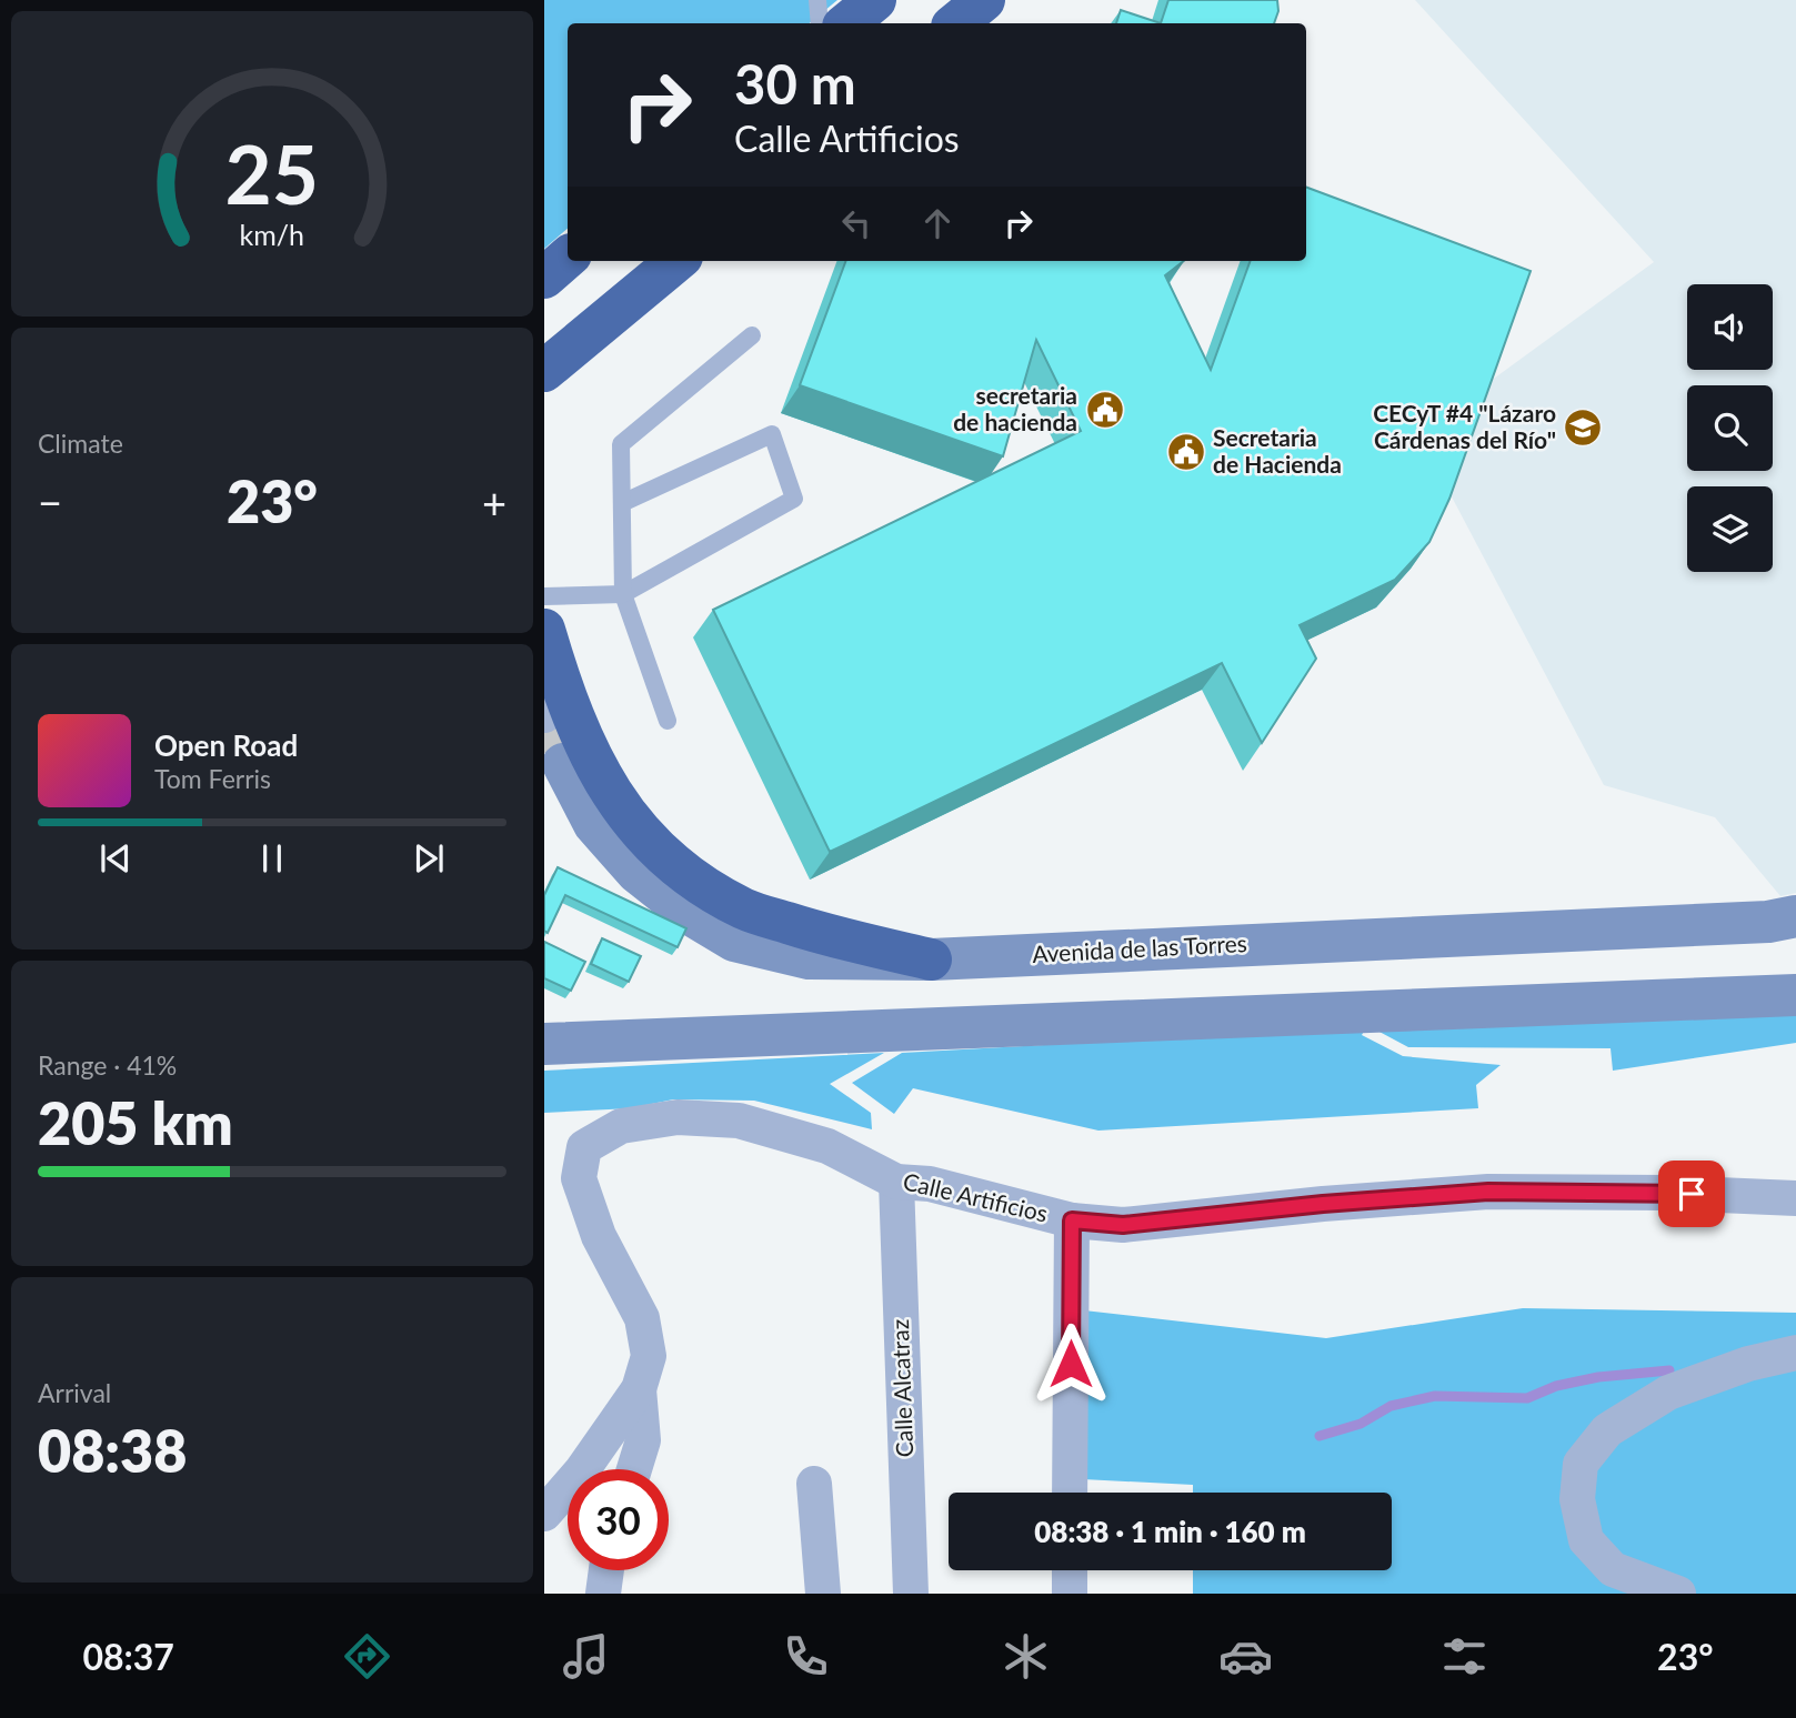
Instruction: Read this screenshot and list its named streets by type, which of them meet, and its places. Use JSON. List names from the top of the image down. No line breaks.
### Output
{"streets":{"street":["Avenida de las Torres","Calle Artificios","Calle Alcatraz"]},"crossings":[["Calle Artificios","Calle Alcatraz"]],"places":{"public building":["secretaria de hacienda","Secretaria de Hacienda"],"school or university":["CECyT #4 \"Lázaro Cárdenas del Río\""]},"page":{"turn":["30 m","Calle Artificios"],"tile":["Climate",["Range · 41%","205 km"],["Arrival","08:38"]],"heat":["−","23°","+"],"song":["Open Road","Tom Ferris"],"limit":"30","trip":"08:38 · 1 min · 160 m","tabs":["08:37","23°"],"gauge":["25","km/h"]}}
